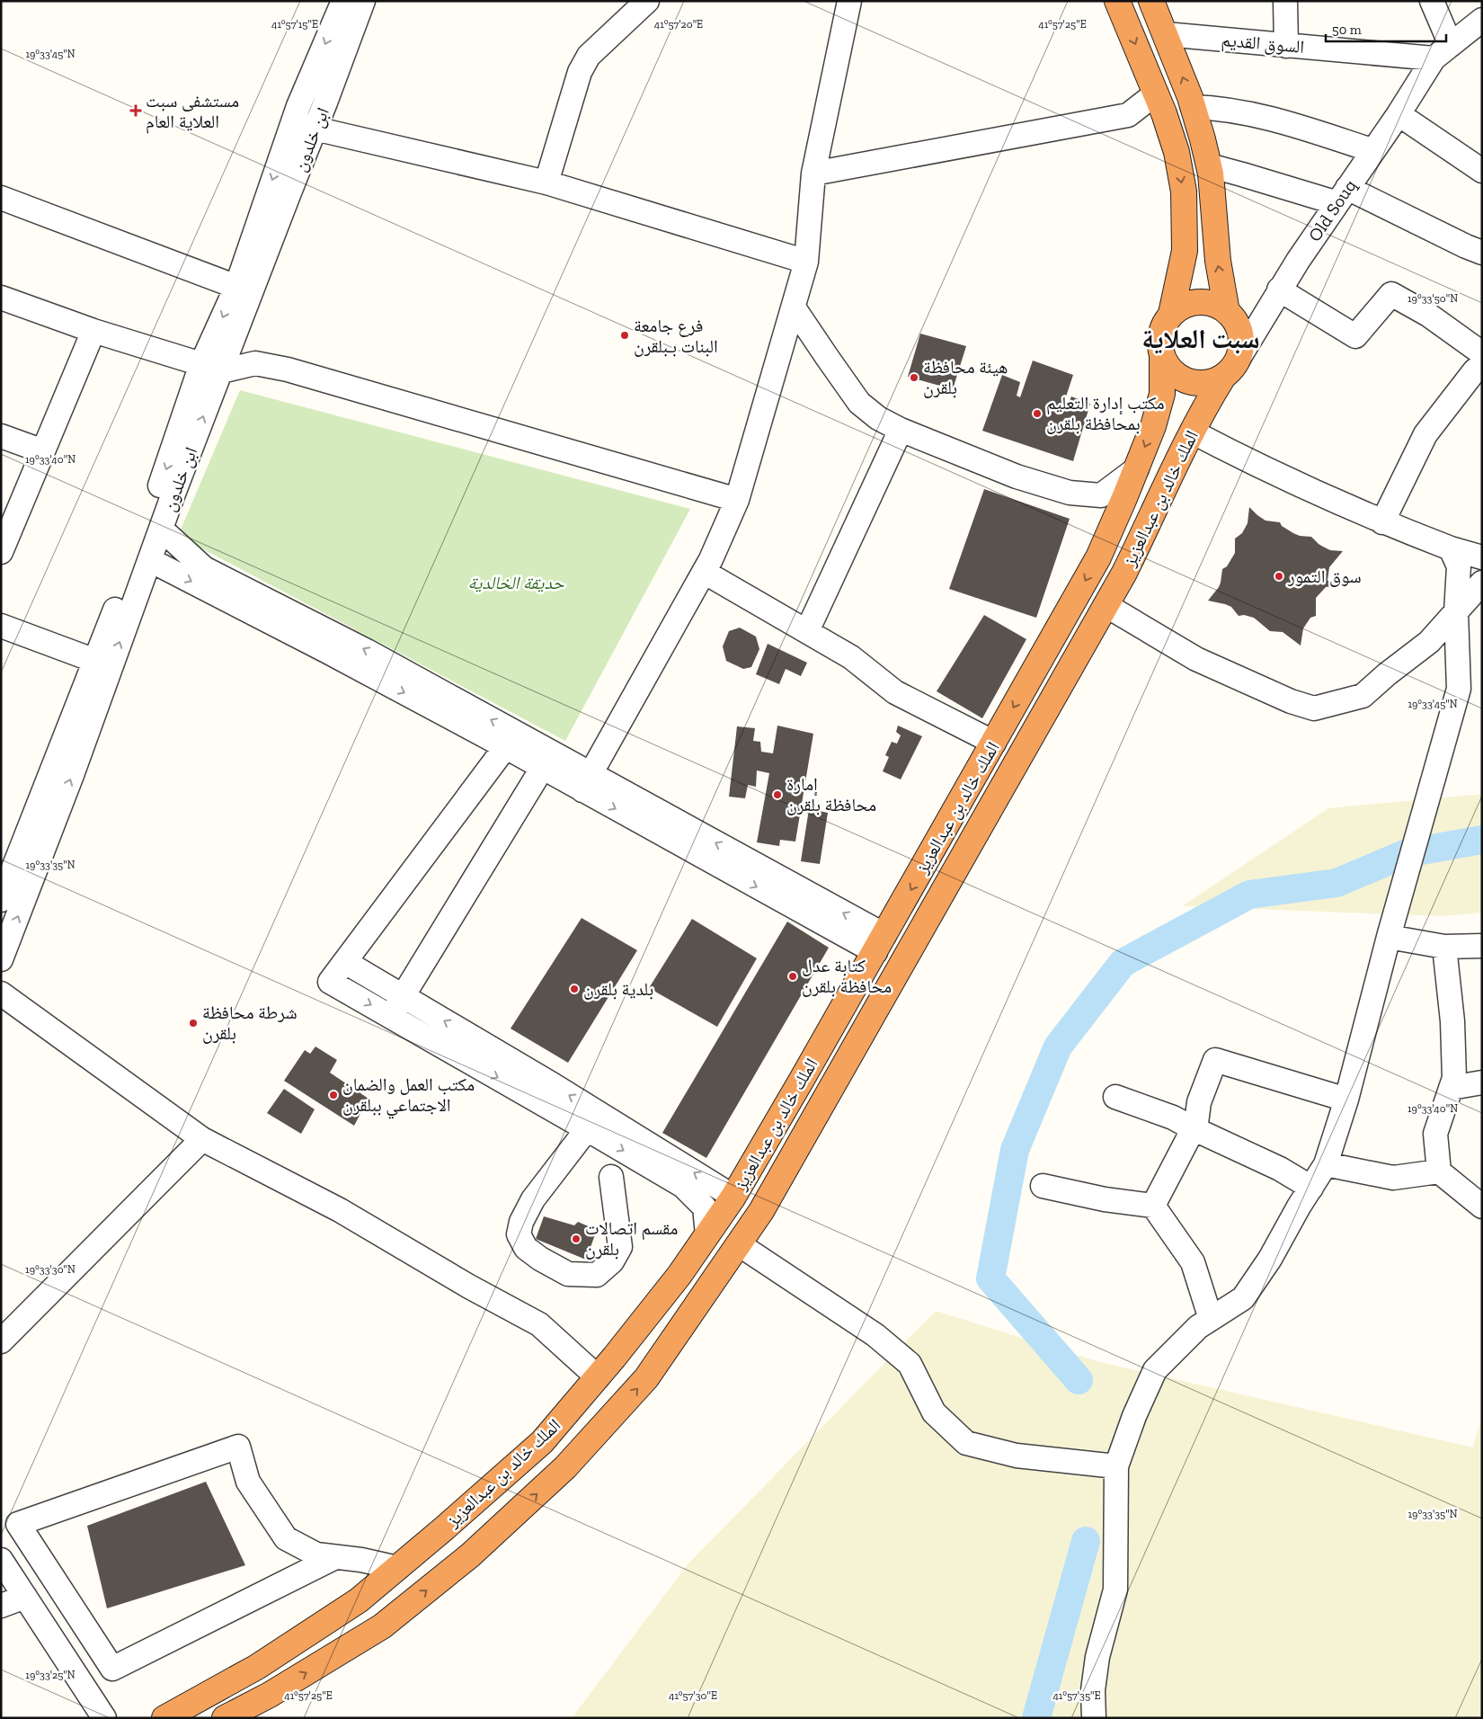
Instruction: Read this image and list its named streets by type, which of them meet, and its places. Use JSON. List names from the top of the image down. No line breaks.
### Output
{"streets":{"highway":["الملك خالد بن عبدالعزيز"],"street":["السوق القديم","ابن خلدون","Old Souq"]},"crossings":[["السوق القديم","Old Souq"],["Old Souq","الملك خالد بن عبدالعزيز"]],"districts":["سبت العلاية"],"parks":["حديقة الخالدية"],"places":{"health":["مستشفى سبت العلاية العام"],"other":["فرع جامعة البنات بـبلقرن","هيئة محافظة بلقرن","مكتب إدارة التعليم بمحافظة بلقرن","سوق التمور","إمارة محافظة بلقرن","كتابة عدل محافظة بلقرن","بلدية بلقرن","شرطة محافظة بلقرن","مكتب العمل والضمان الاجتماعي ببلقرن","مقسم اتصالات بلقرن"]},"scale_bar":"50 m","coordinates":["41°57'20\"E","41°57'25\"E","41°57'15\"E","19°33'45\"N","19°33'50\"N","19°33'40\"N","19°33'35\"N","19°33'30\"N","19°33'25\"N","41°57'30\"E","41°57'35\"E"]}
